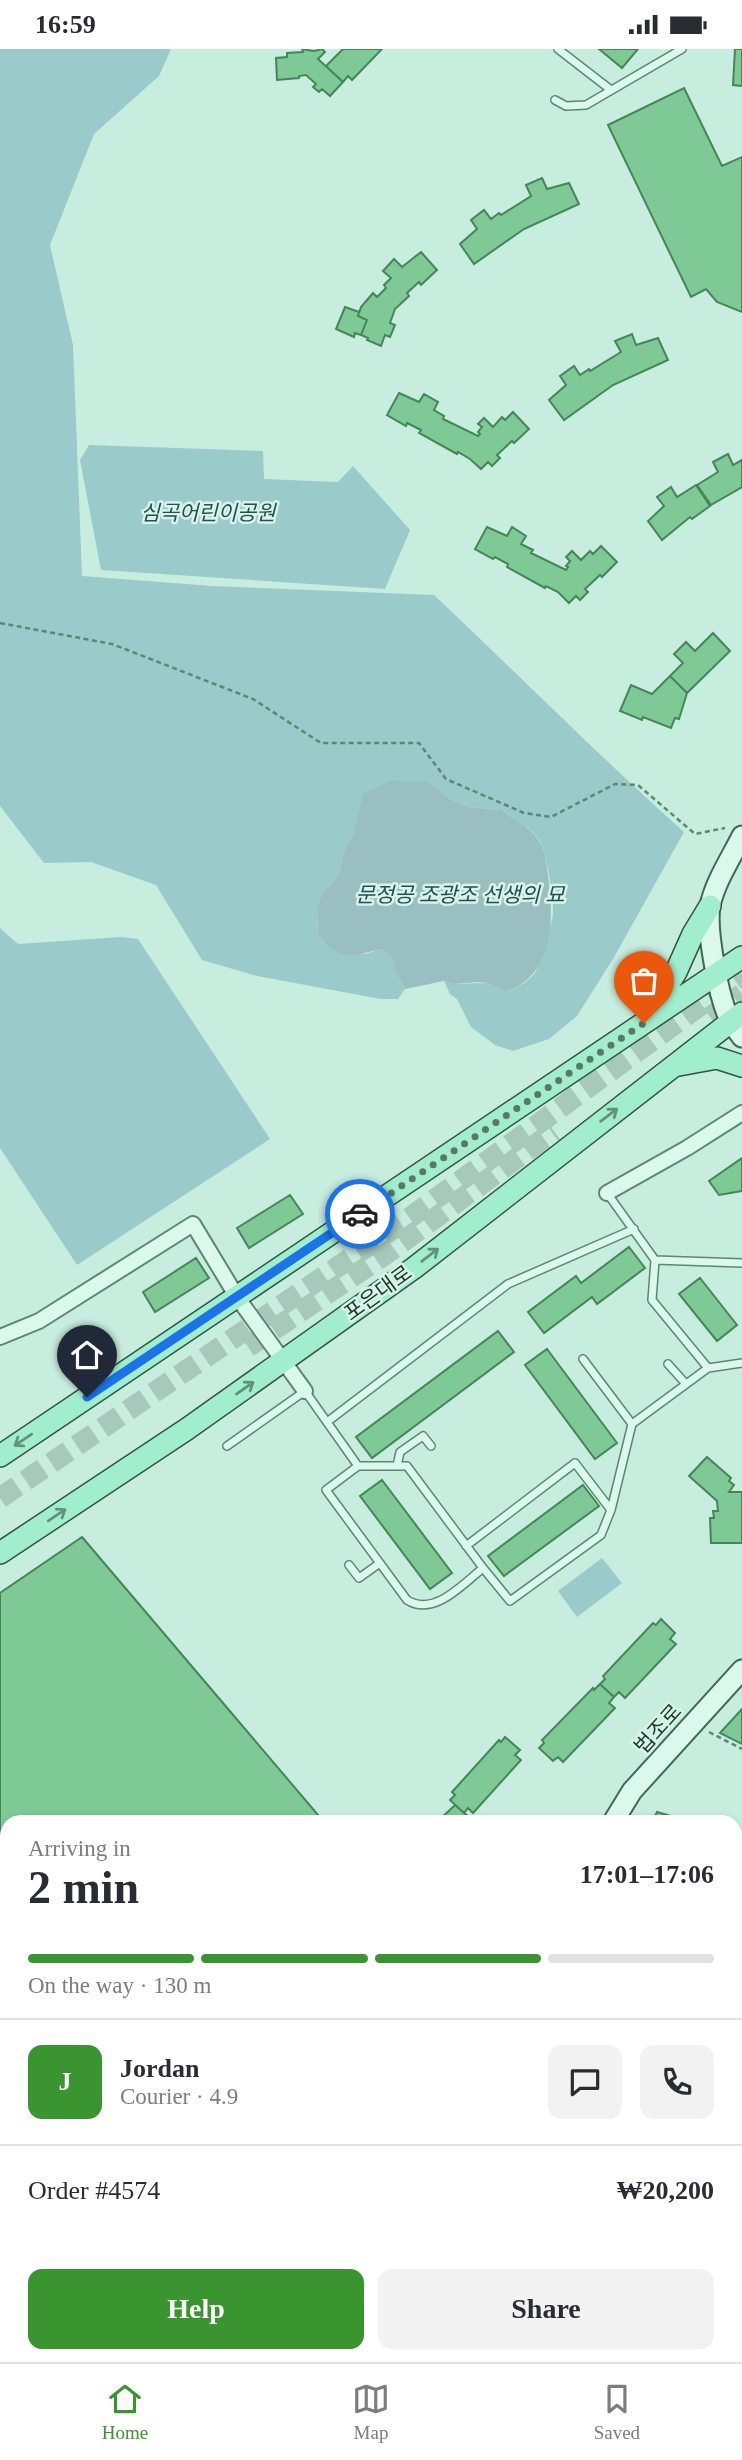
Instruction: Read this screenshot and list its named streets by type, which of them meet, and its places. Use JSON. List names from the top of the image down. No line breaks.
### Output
{"streets":{"main road":["포은대로"],"street":["법조로"]},"parks":["심곡어린이공원","문정공 조광조 선생의 묘"],"page":{"status":"16:59","heading":["2 min","Arriving in","17:01–17:06"],"panel":["Jordan","Courier · 4.9","Order #4574","₩20,200"],"bar":"On the way · 130 m","round":"J","buttons":["Help","Share"],"tabs":["Home","Map","Saved"]}}
